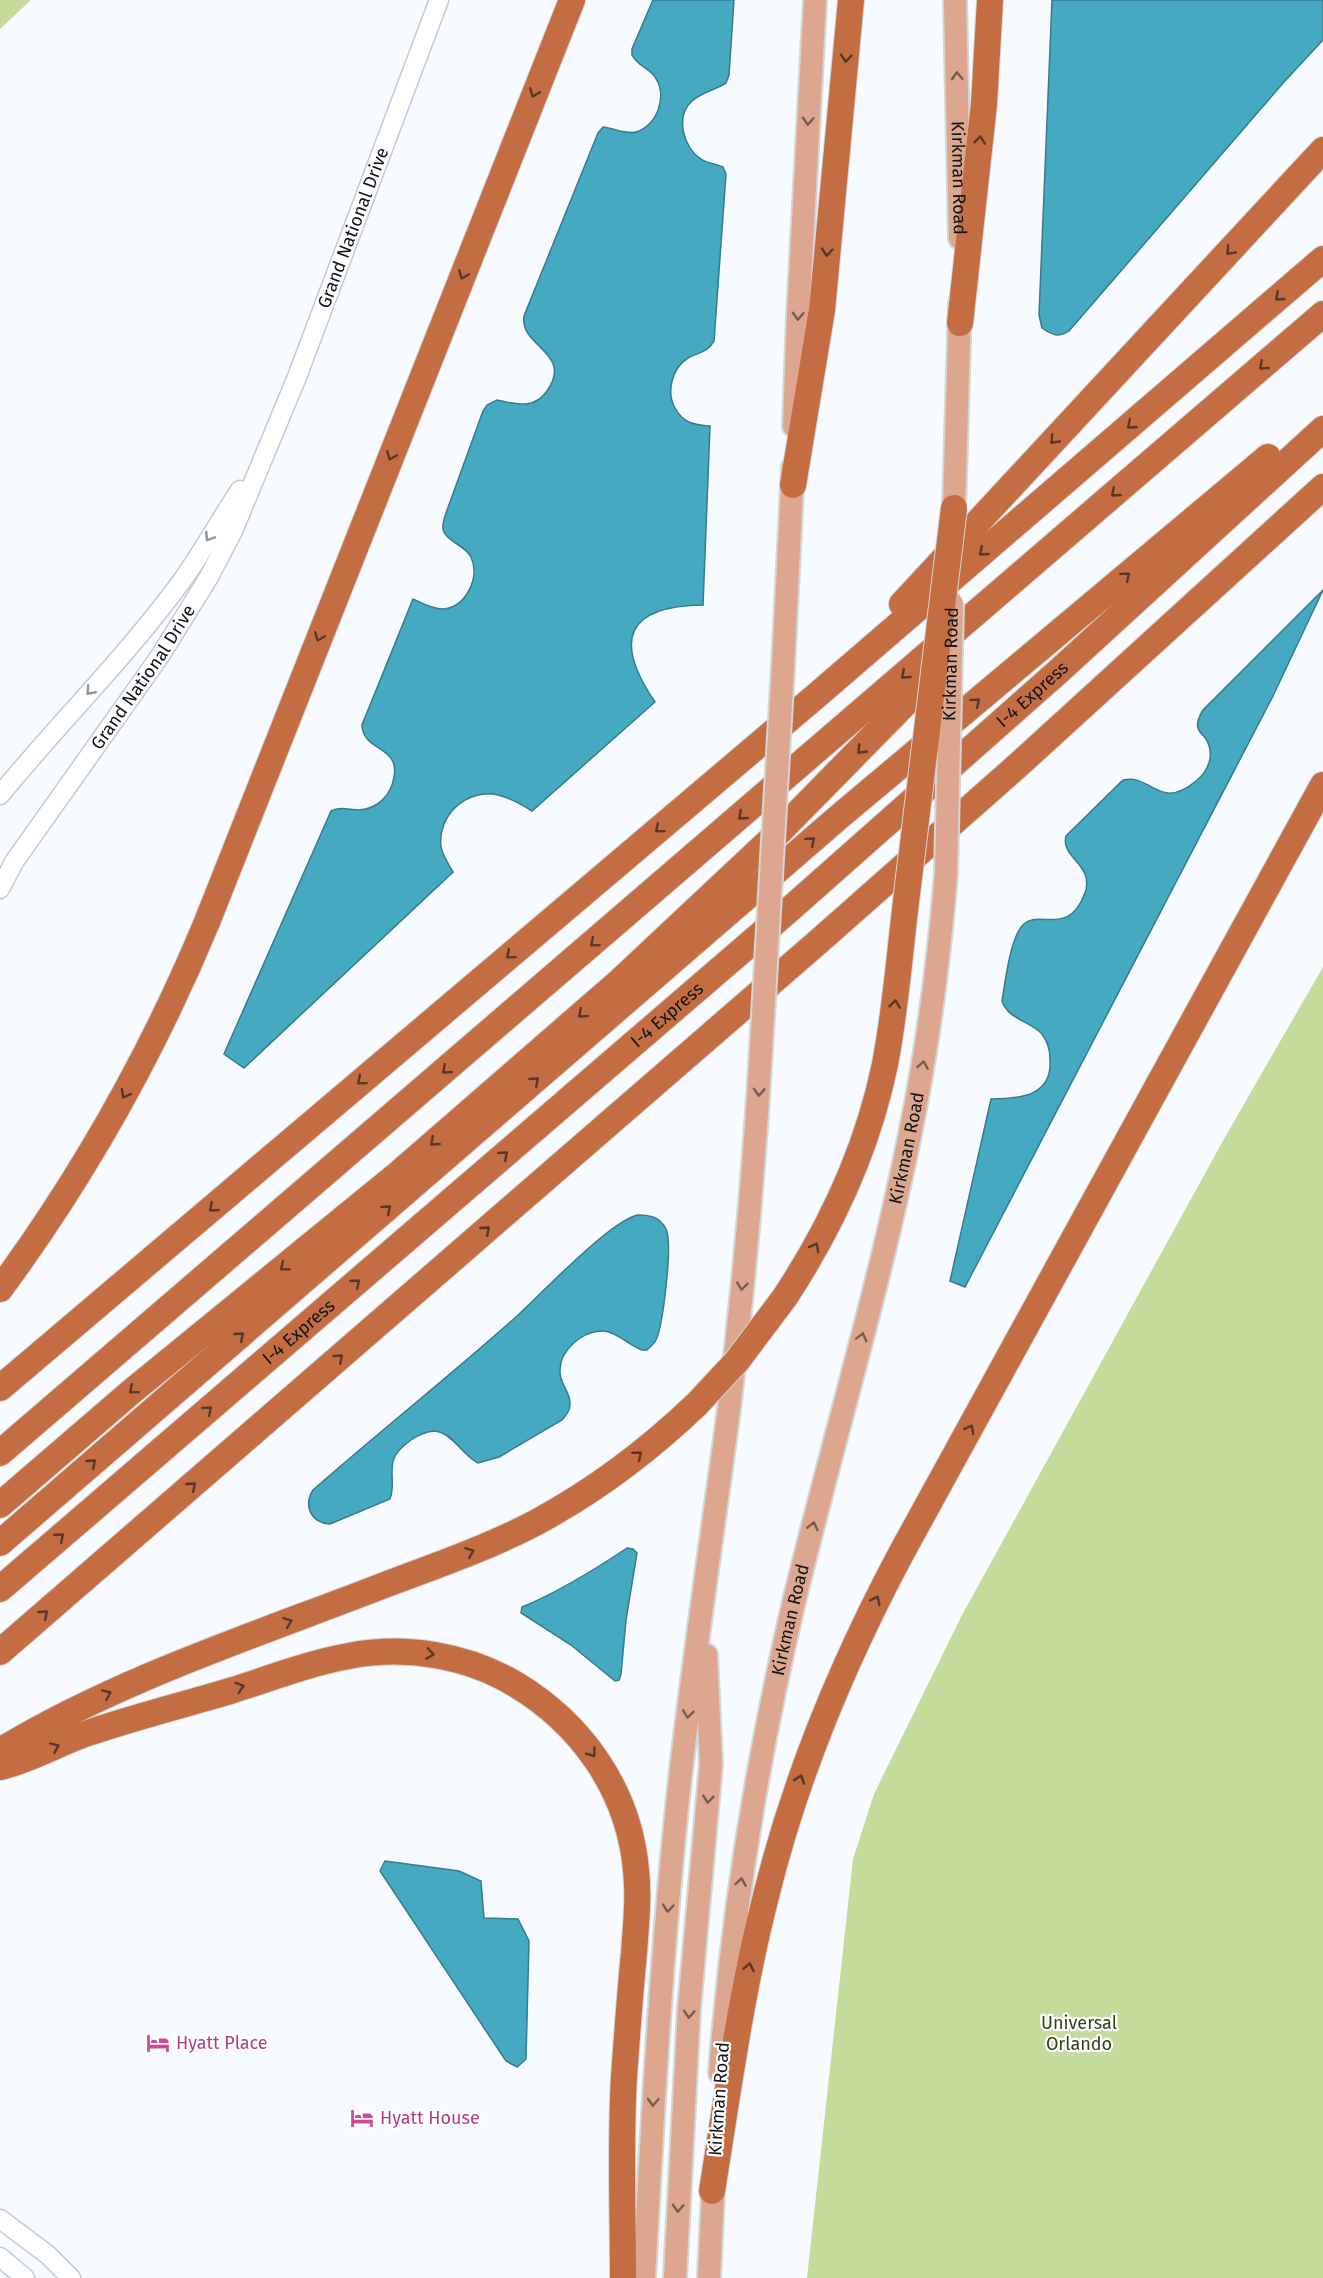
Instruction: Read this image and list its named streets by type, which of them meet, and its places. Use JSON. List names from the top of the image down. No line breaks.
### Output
{"streets":{"highway":["I-4 Express"],"main road":["Kirkman Road"],"street":["Grand National Drive"]},"parks":["Universal Orlando"],"places":{"hotel":["Hyatt Place","Hyatt House"]}}
